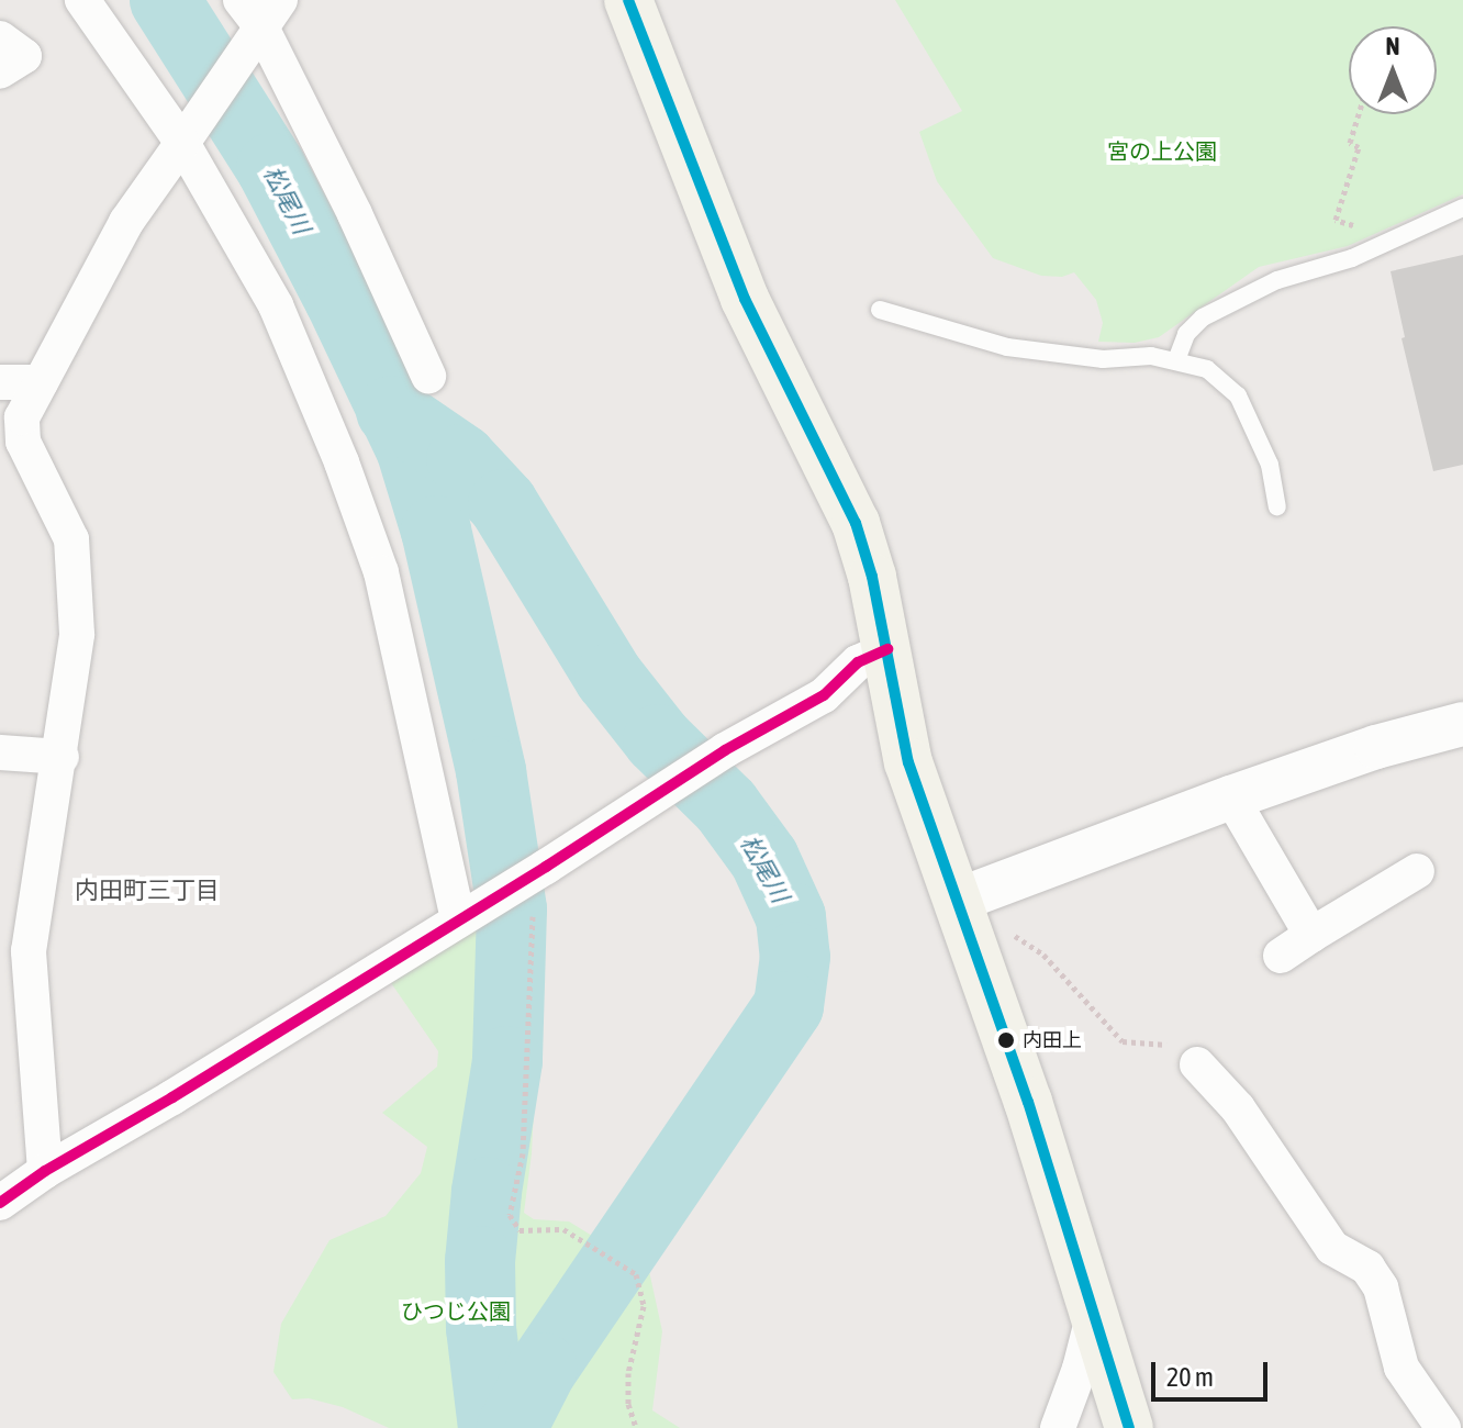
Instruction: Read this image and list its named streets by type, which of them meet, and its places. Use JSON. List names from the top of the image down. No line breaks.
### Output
{"districts":["内田町三丁目"],"water":["松尾川"],"parks":["宮の上公園","ひつじ公園"],"places":["内田上"],"scale_bar":"20 m","north":"top"}
